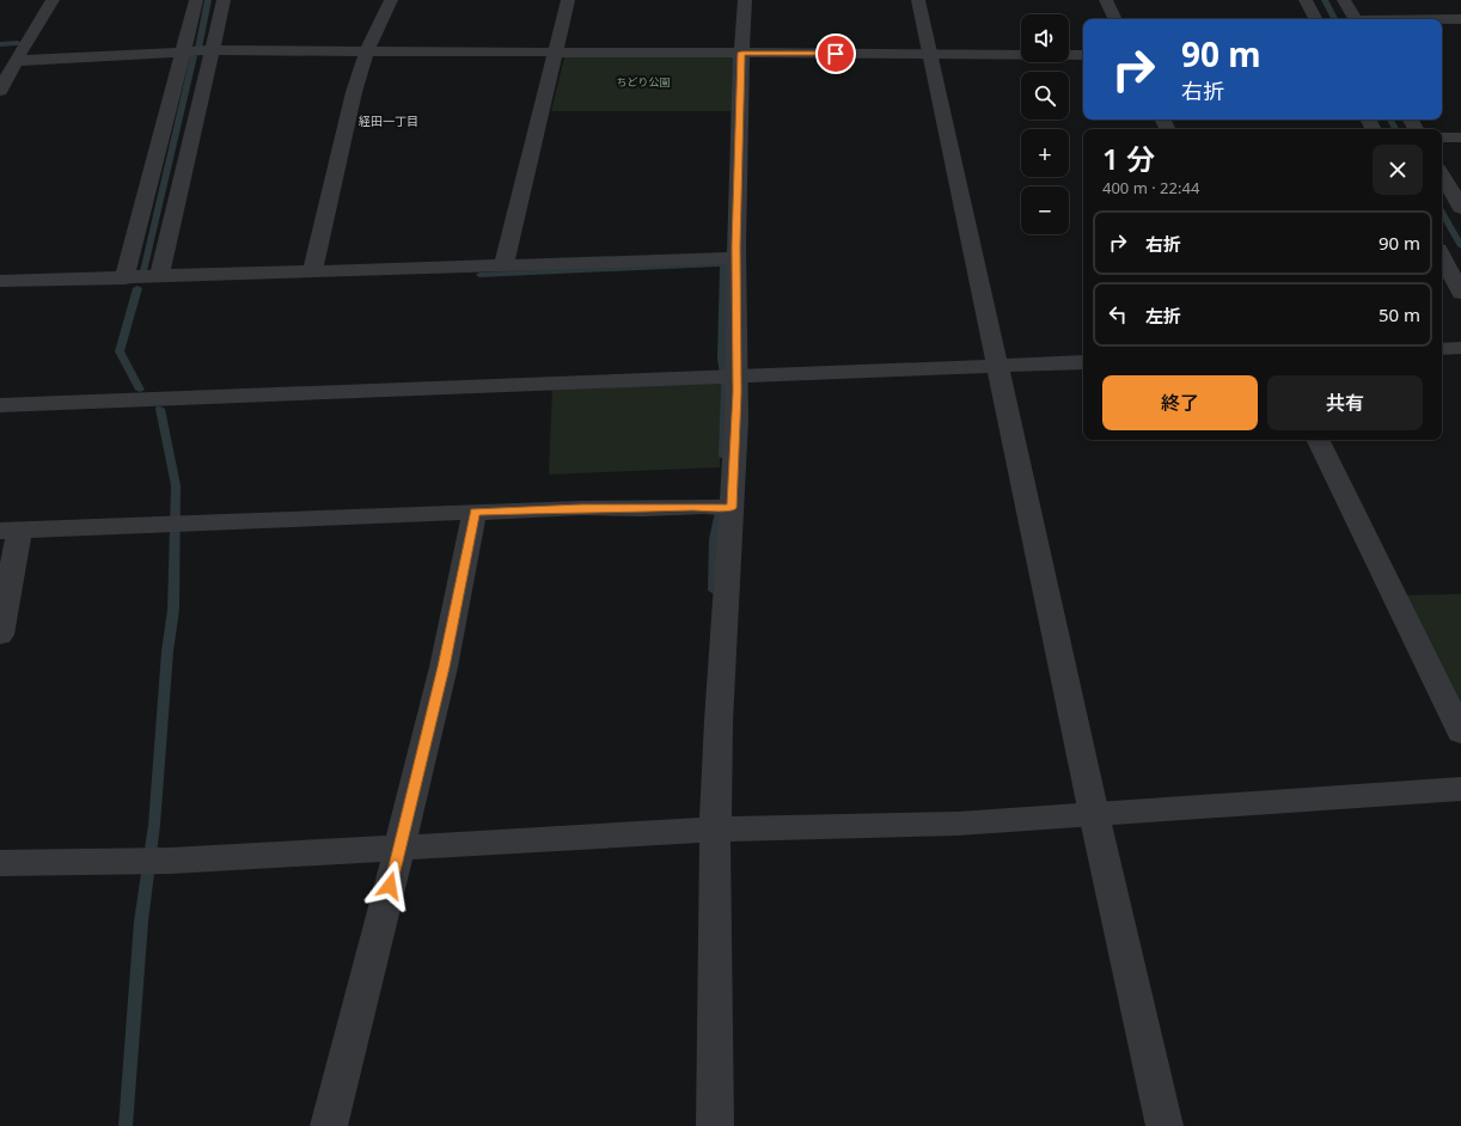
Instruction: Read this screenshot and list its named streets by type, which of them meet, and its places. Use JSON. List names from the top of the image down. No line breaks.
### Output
{"districts":["経田一丁目"],"parks":["ちどり公園"],"page":{"map_buttons":["+","−"],"turn":["90 m","右折"],"heading":["1 分","400 m · 22:44"],"list":[{"name":"右折","value":"90 m"},{"name":"左折","value":"50 m"}],"buttons":["終了","共有"]}}
